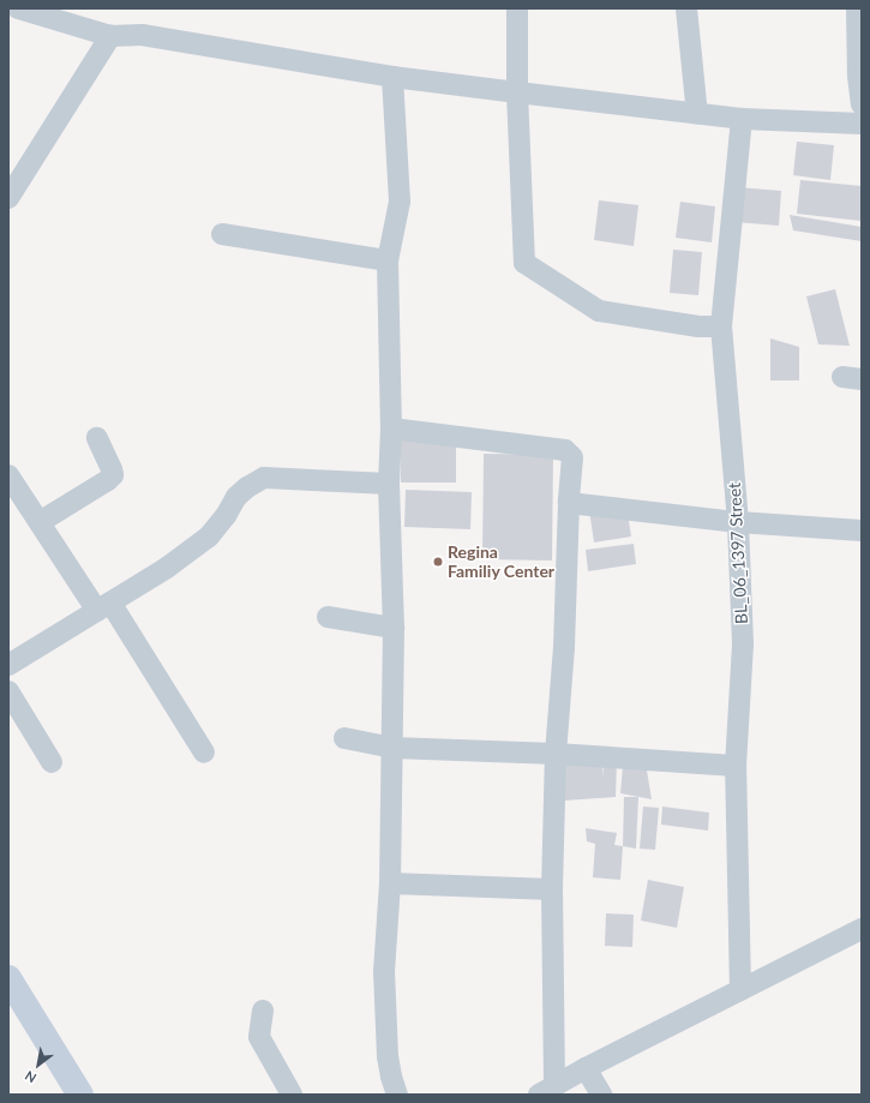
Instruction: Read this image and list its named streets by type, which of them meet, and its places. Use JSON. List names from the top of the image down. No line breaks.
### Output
{"streets":{"street":["BL_06_1397 Street"]},"places":["Regina Familiy Center"],"north":"bottom left"}
